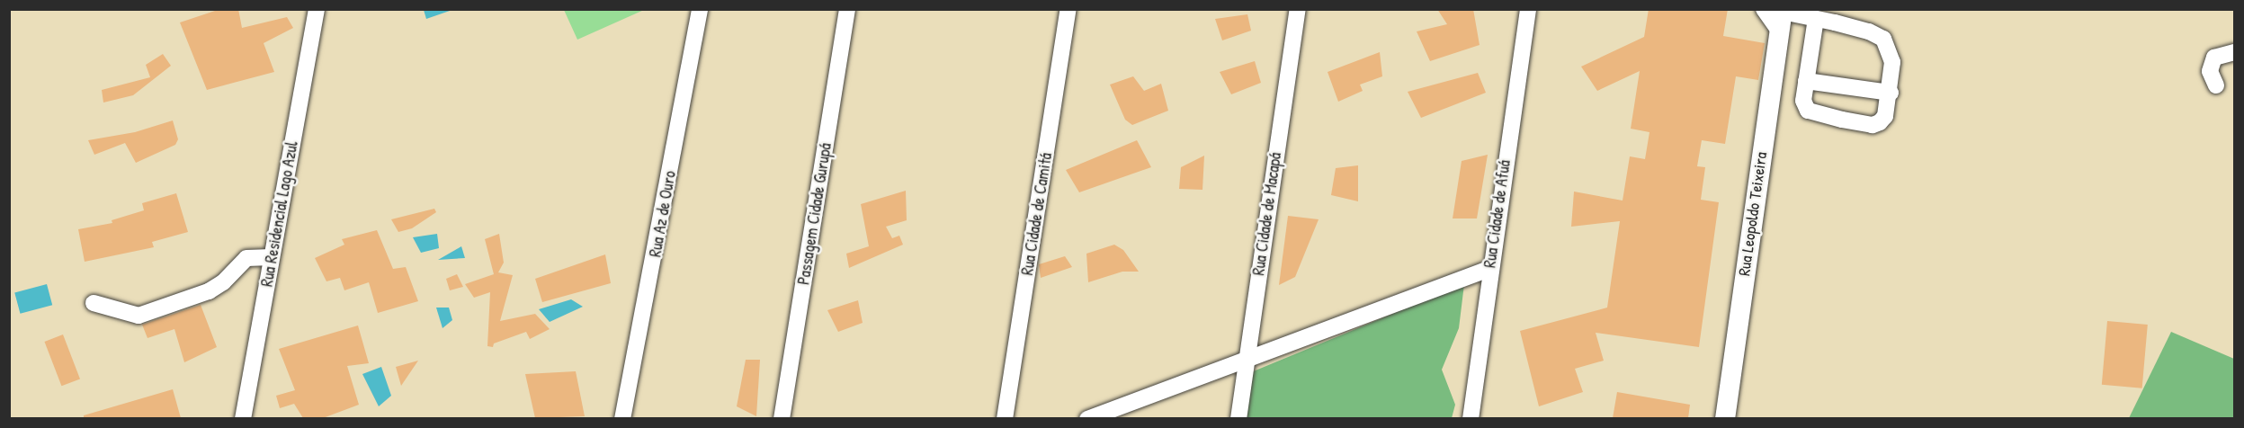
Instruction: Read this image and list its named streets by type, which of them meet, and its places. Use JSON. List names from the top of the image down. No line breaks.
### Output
{"streets":{"main road":["Rua Leopoldo Teixeira"],"street":["Rua Residencial Lago Azul","Rua Az de Ouro","Passagem Cidade Gurupá","Rua Cidade de Camitá","Rua Cidade de Macapá","Rua Cidade de Afuá"]}}
